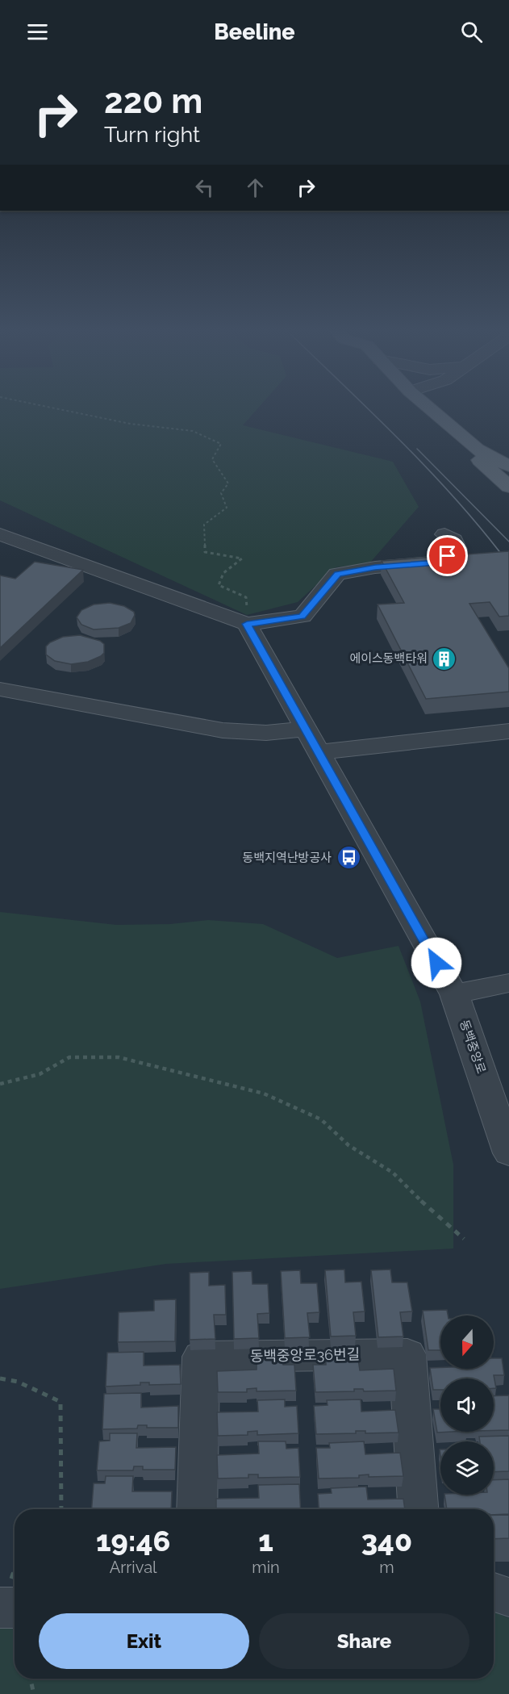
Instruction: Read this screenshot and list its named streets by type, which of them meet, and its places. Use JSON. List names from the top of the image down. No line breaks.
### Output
{"streets":{"street":["동백중앙로","동백중앙로36번길"]},"places":{"building":["에이스동백타워"],"bus stop":["동백지역난방공사"]},"north":"bottom","page":{"header":"Beeline","turn":["220 m","Turn right"],"eta":["19:46","Arrival","1","min","340","m"],"buttons":["Exit","Share"]}}
